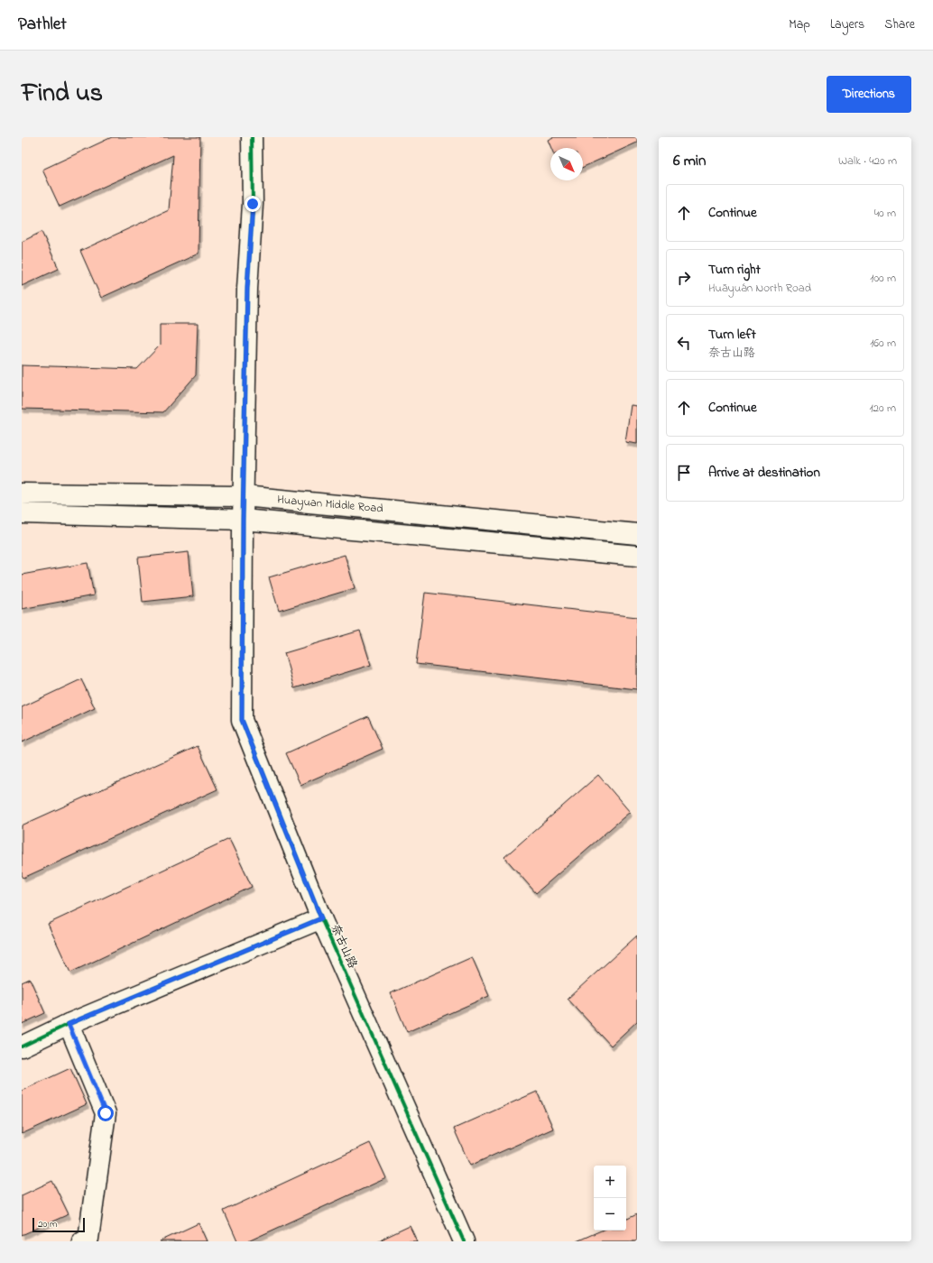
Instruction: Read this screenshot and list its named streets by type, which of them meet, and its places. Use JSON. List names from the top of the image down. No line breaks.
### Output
{"streets":{"street":["Huayuan Middle Road","奈古山路"]},"crossings":[["Huayuan Middle Road","奈古山路"]],"scale_bar":"20 m","north":"bottom right","page":{"header":"Pathlet","nav":["Map","Layers","Share"],"title":"Find us","buttons":"Directions","heading":["6 min","Walk · 420 m"],"list":[["Continue","40 m"],["Turn right","Huāyuán North Road","100 m"],["Turn left","奈古山路","160 m"],["Continue","120 m"],"Arrive at destination"],"map_buttons":["+","−"],"scale":"20 m"}}
